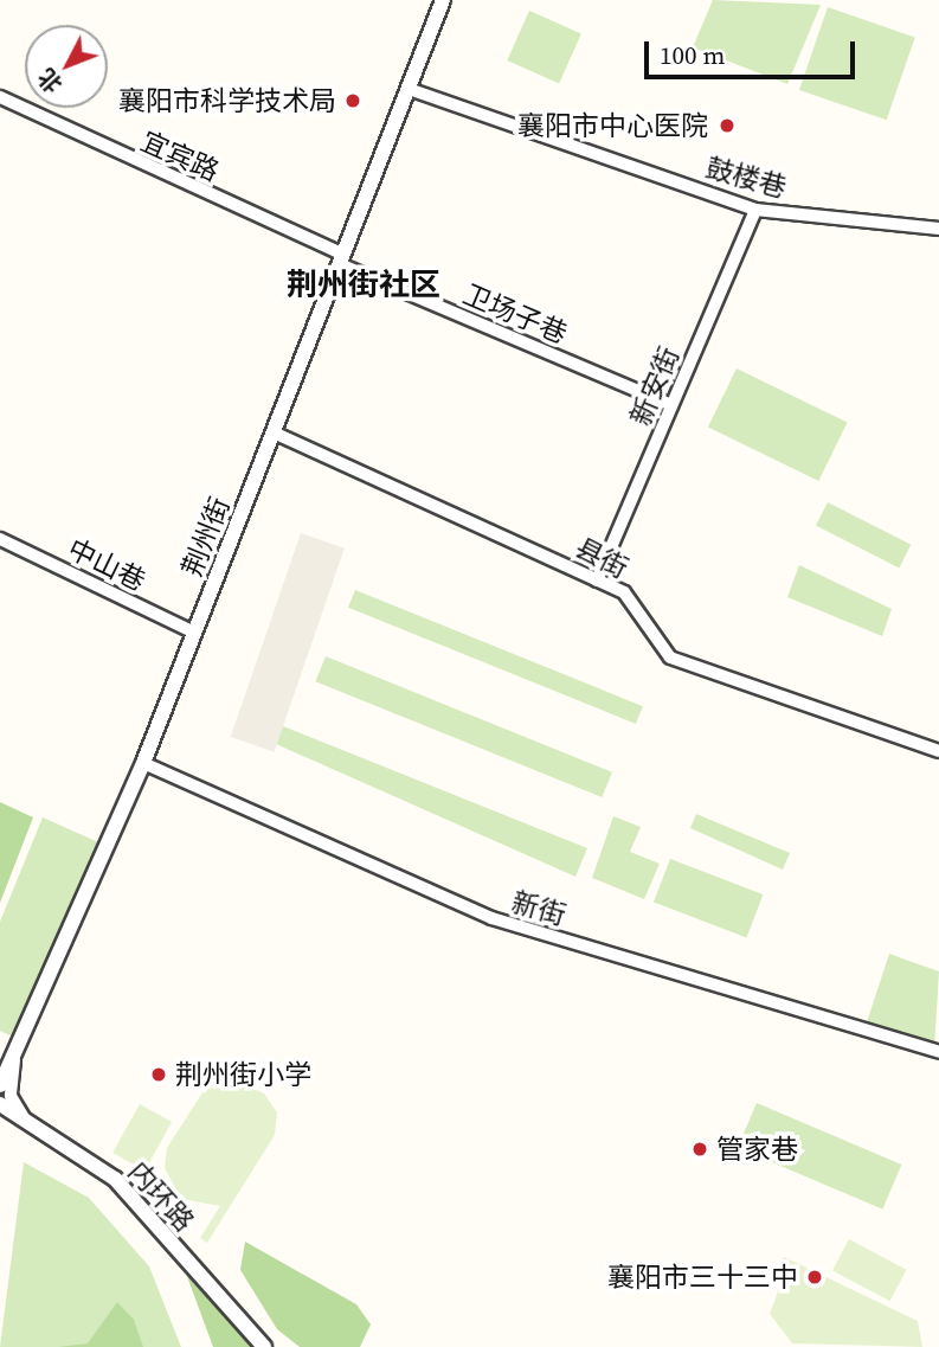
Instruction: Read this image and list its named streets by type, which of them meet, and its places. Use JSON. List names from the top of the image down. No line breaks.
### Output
{"streets":{"street":["宜宾路","鼓楼巷","卫场子巷","新安街","荆州街","县街","中山巷","新街","内环路"]},"crossings":[["宜宾路","卫场子巷"],["宜宾路","荆州街"],["鼓楼巷","新安街"],["鼓楼巷","荆州街"],["卫场子巷","新安街"],["卫场子巷","荆州街"],["新安街","县街"],["荆州街","县街"],["荆州街","中山巷"],["荆州街","新街"]],"districts":["荆州街社区"],"places":["襄阳市科学技术局","襄阳市中心医院","荆州街小学","管家巷","襄阳市三十三中"],"scale_bar":"100 m","north":"bottom left"}
